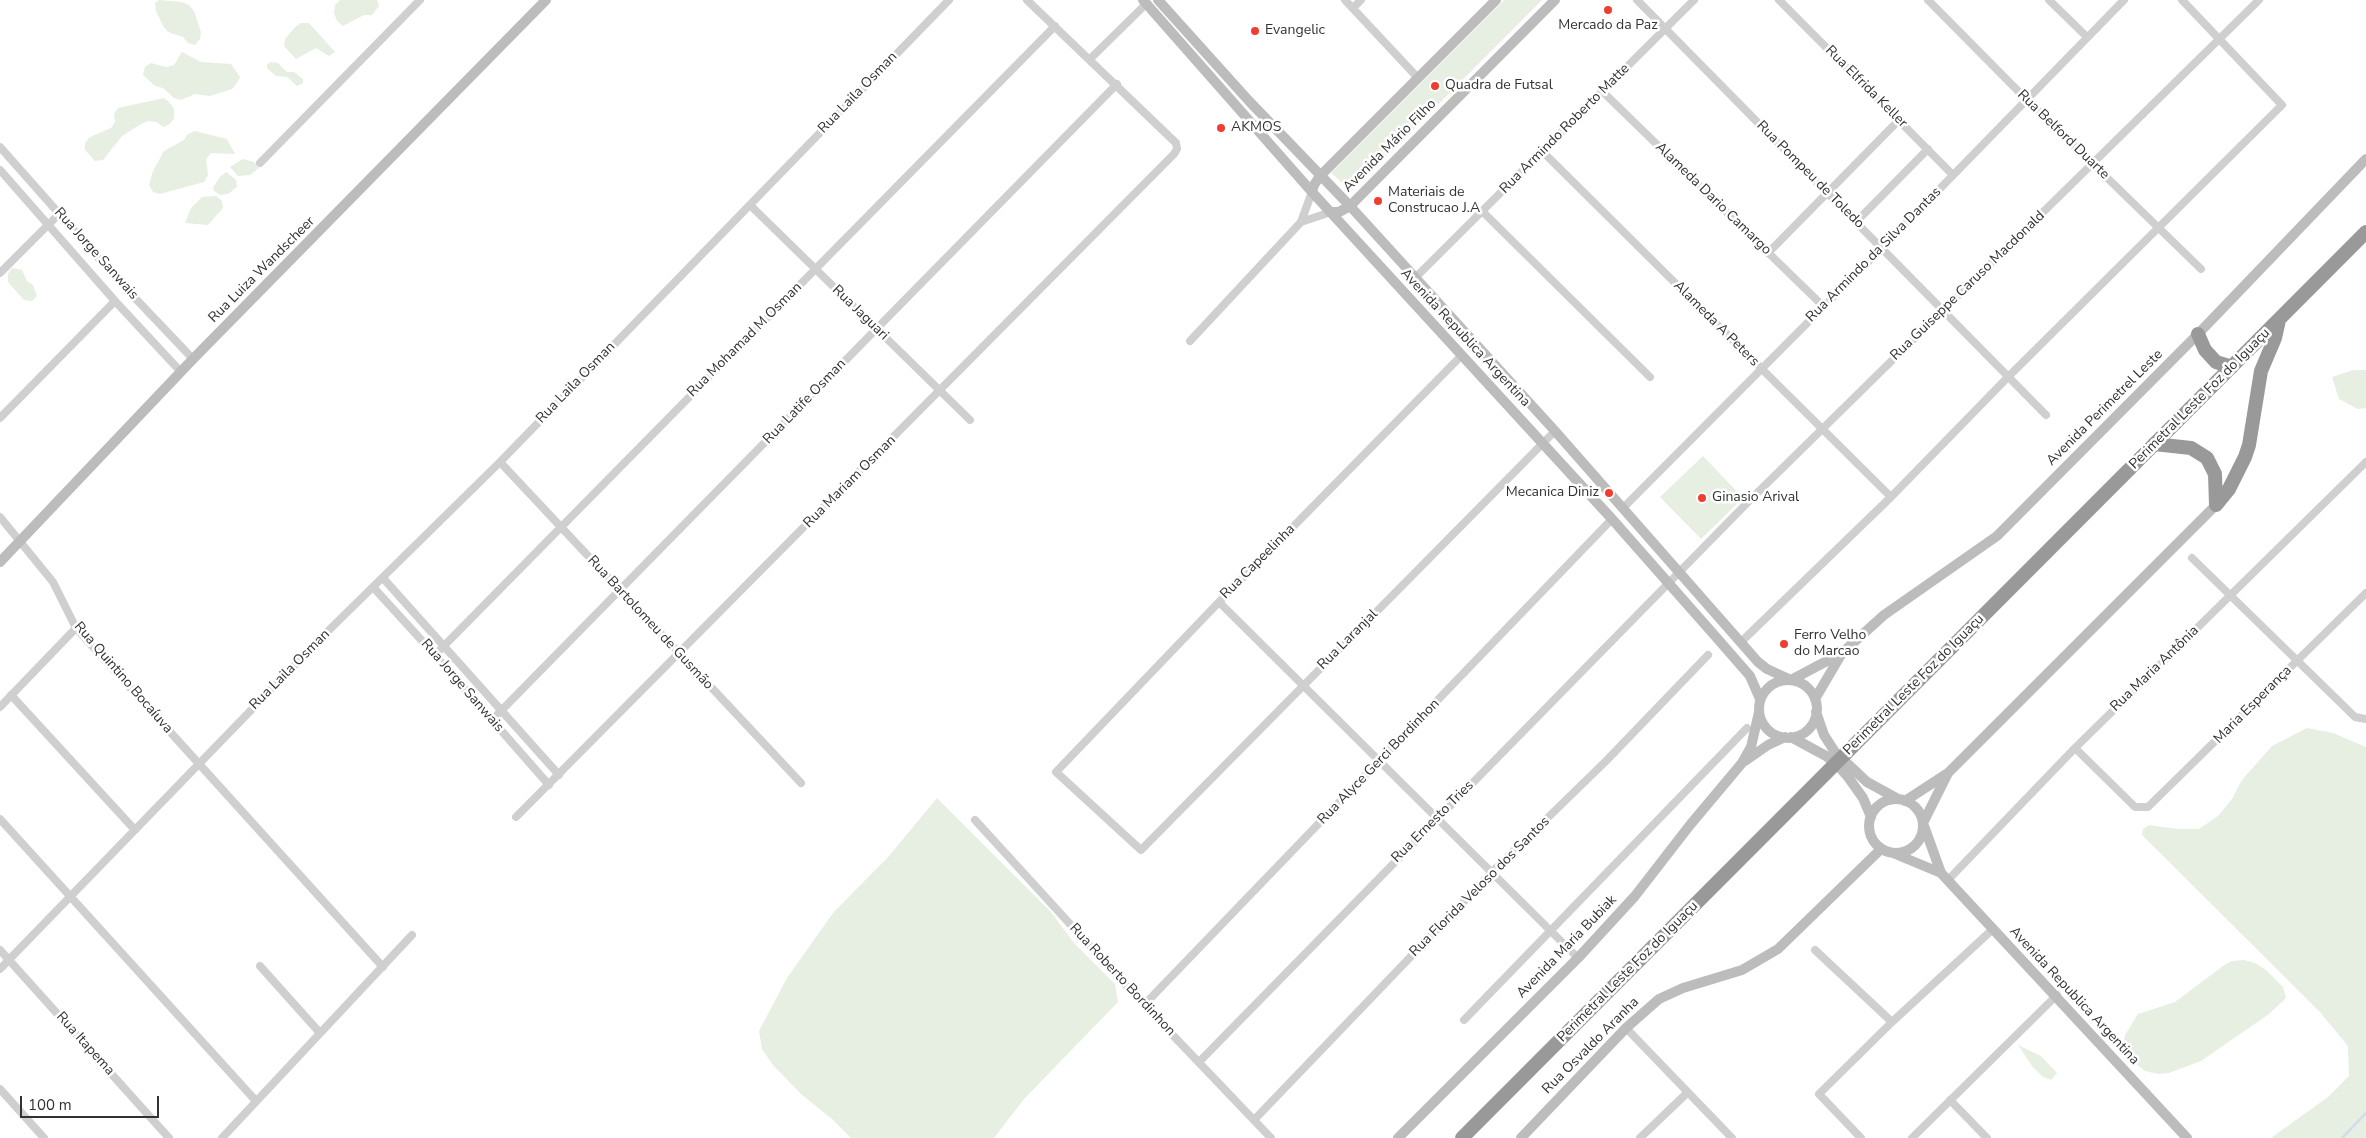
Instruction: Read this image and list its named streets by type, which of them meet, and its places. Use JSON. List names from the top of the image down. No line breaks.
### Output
{"streets":{"highway":["Perimetral Leste Foz do Iguaçu"],"street":["Rua Elfrida Keller","Rua Laila Osman","Rua Armindo Roberto Matte","Rua Belford Duarte","Avenida Mário Filho","Rua Pompeu de Toledo","Alameda Dario Camargo","Rua Jorge Sanwais","Rua Armindo da Silva Dantas","Rua Luiza Wandscheer","Rua Guiseppe Caruso Macdonald","Rua Jaguari","Alameda A Peters","Avenida Republica Argentina","Rua Mohamad M Osman","Rua Latife Osman","Avenida Perimetrel Leste","Rua Mariam Osman","Rua Capeelinha","Rua Bartolomeu de Gusmão","Rua Laranjal","Rua Maria Antônia","Rua Quintino Bocaíuva","Maria Esperança","Rua Alyce Gerci Bordinhon","Rua Ernesto Tries","Rua Florida Veloso dos Santos","Avenida Maria Bubiak","Rua Roberto Bordinhon","Rua Itapema","Rua Osvaldo Aranha"]},"crossings":[["Rua Elfrida Keller","Rua Armindo da Silva Dantas"],["Rua Laila Osman","Rua Jorge Sanwais"],["Rua Laila Osman","Rua Jaguari"],["Rua Laila Osman","Rua Bartolomeu de Gusmão"],["Rua Laila Osman","Rua Quintino Bocaíuva"],["Rua Laila Osman","Rua Itapema"],["Rua Armindo Roberto Matte","Rua Pompeu de Toledo"],["Rua Armindo Roberto Matte","Alameda Dario Camargo"],["Rua Armindo Roberto Matte","Alameda A Peters"],["Rua Armindo Roberto Matte","Avenida Republica Argentina"],["Rua Belford Duarte","Rua Armindo da Silva Dantas"],["Rua Belford Duarte","Rua Guiseppe Caruso Macdonald"],["Avenida Mário Filho","Avenida Republica Argentina"],["Rua Pompeu de Toledo","Rua Armindo da Silva Dantas"],["Rua Pompeu de Toledo","Rua Guiseppe Caruso Macdonald"],["Alameda Dario Camargo","Rua Armindo da Silva Dantas"],["Rua Jorge Sanwais","Rua Luiza Wandscheer"],["Rua Jorge Sanwais","Rua Mohamad M Osman"],["Rua Jorge Sanwais","Rua Latife Osman"],["Rua Jorge Sanwais","Rua Mariam Osman"],["Rua Armindo da Silva Dantas","Alameda A Peters"],["Rua Armindo da Silva Dantas","Avenida Republica Argentina"],["Rua Luiza Wandscheer","Rua Quintino Bocaíuva"],["Rua Guiseppe Caruso Macdonald","Alameda A Peters"],["Rua Guiseppe Caruso Macdonald","Avenida Republica Argentina"],["Rua Guiseppe Caruso Macdonald","Rua Ernesto Tries"],["Rua Jaguari","Rua Mohamad M Osman"],["Rua Jaguari","Rua Latife Osman"],["Rua Jaguari","Rua Mariam Osman"],["Avenida Republica Argentina","Avenida Perimetrel Leste"],["Avenida Republica Argentina","Rua Capeelinha"],["Avenida Republica Argentina","Rua Laranjal"],["Avenida Republica Argentina","Rua Maria Antônia"],["Avenida Republica Argentina","Rua Alyce Gerci Bordinhon"],["Avenida Republica Argentina","Rua Ernesto Tries"],["Avenida Republica Argentina","Avenida Maria Bubiak"],["Avenida Republica Argentina","Rua Osvaldo Aranha"],["Rua Mohamad M Osman","Rua Bartolomeu de Gusmão"],["Rua Latife Osman","Rua Mariam Osman"],["Rua Latife Osman","Rua Bartolomeu de Gusmão"],["Avenida Perimetrel Leste","Avenida Maria Bubiak"],["Rua Mariam Osman","Rua Bartolomeu de Gusmão"],["Rua Capeelinha","Rua Laranjal"],["Rua Maria Antônia","Maria Esperança"],["Rua Alyce Gerci Bordinhon","Rua Roberto Bordinhon"],["Rua Ernesto Tries","Rua Roberto Bordinhon"],["Rua Florida Veloso dos Santos","Rua Roberto Bordinhon"]],"places":["Mercado da Paz","Evangelic","Quadra de Futsal","AKMOS","Materiais de Construcao J.A","Mecanica Diniz","Ginasio Arival","Ferro Velho do Marcao"],"scale_bar":"100 m"}
